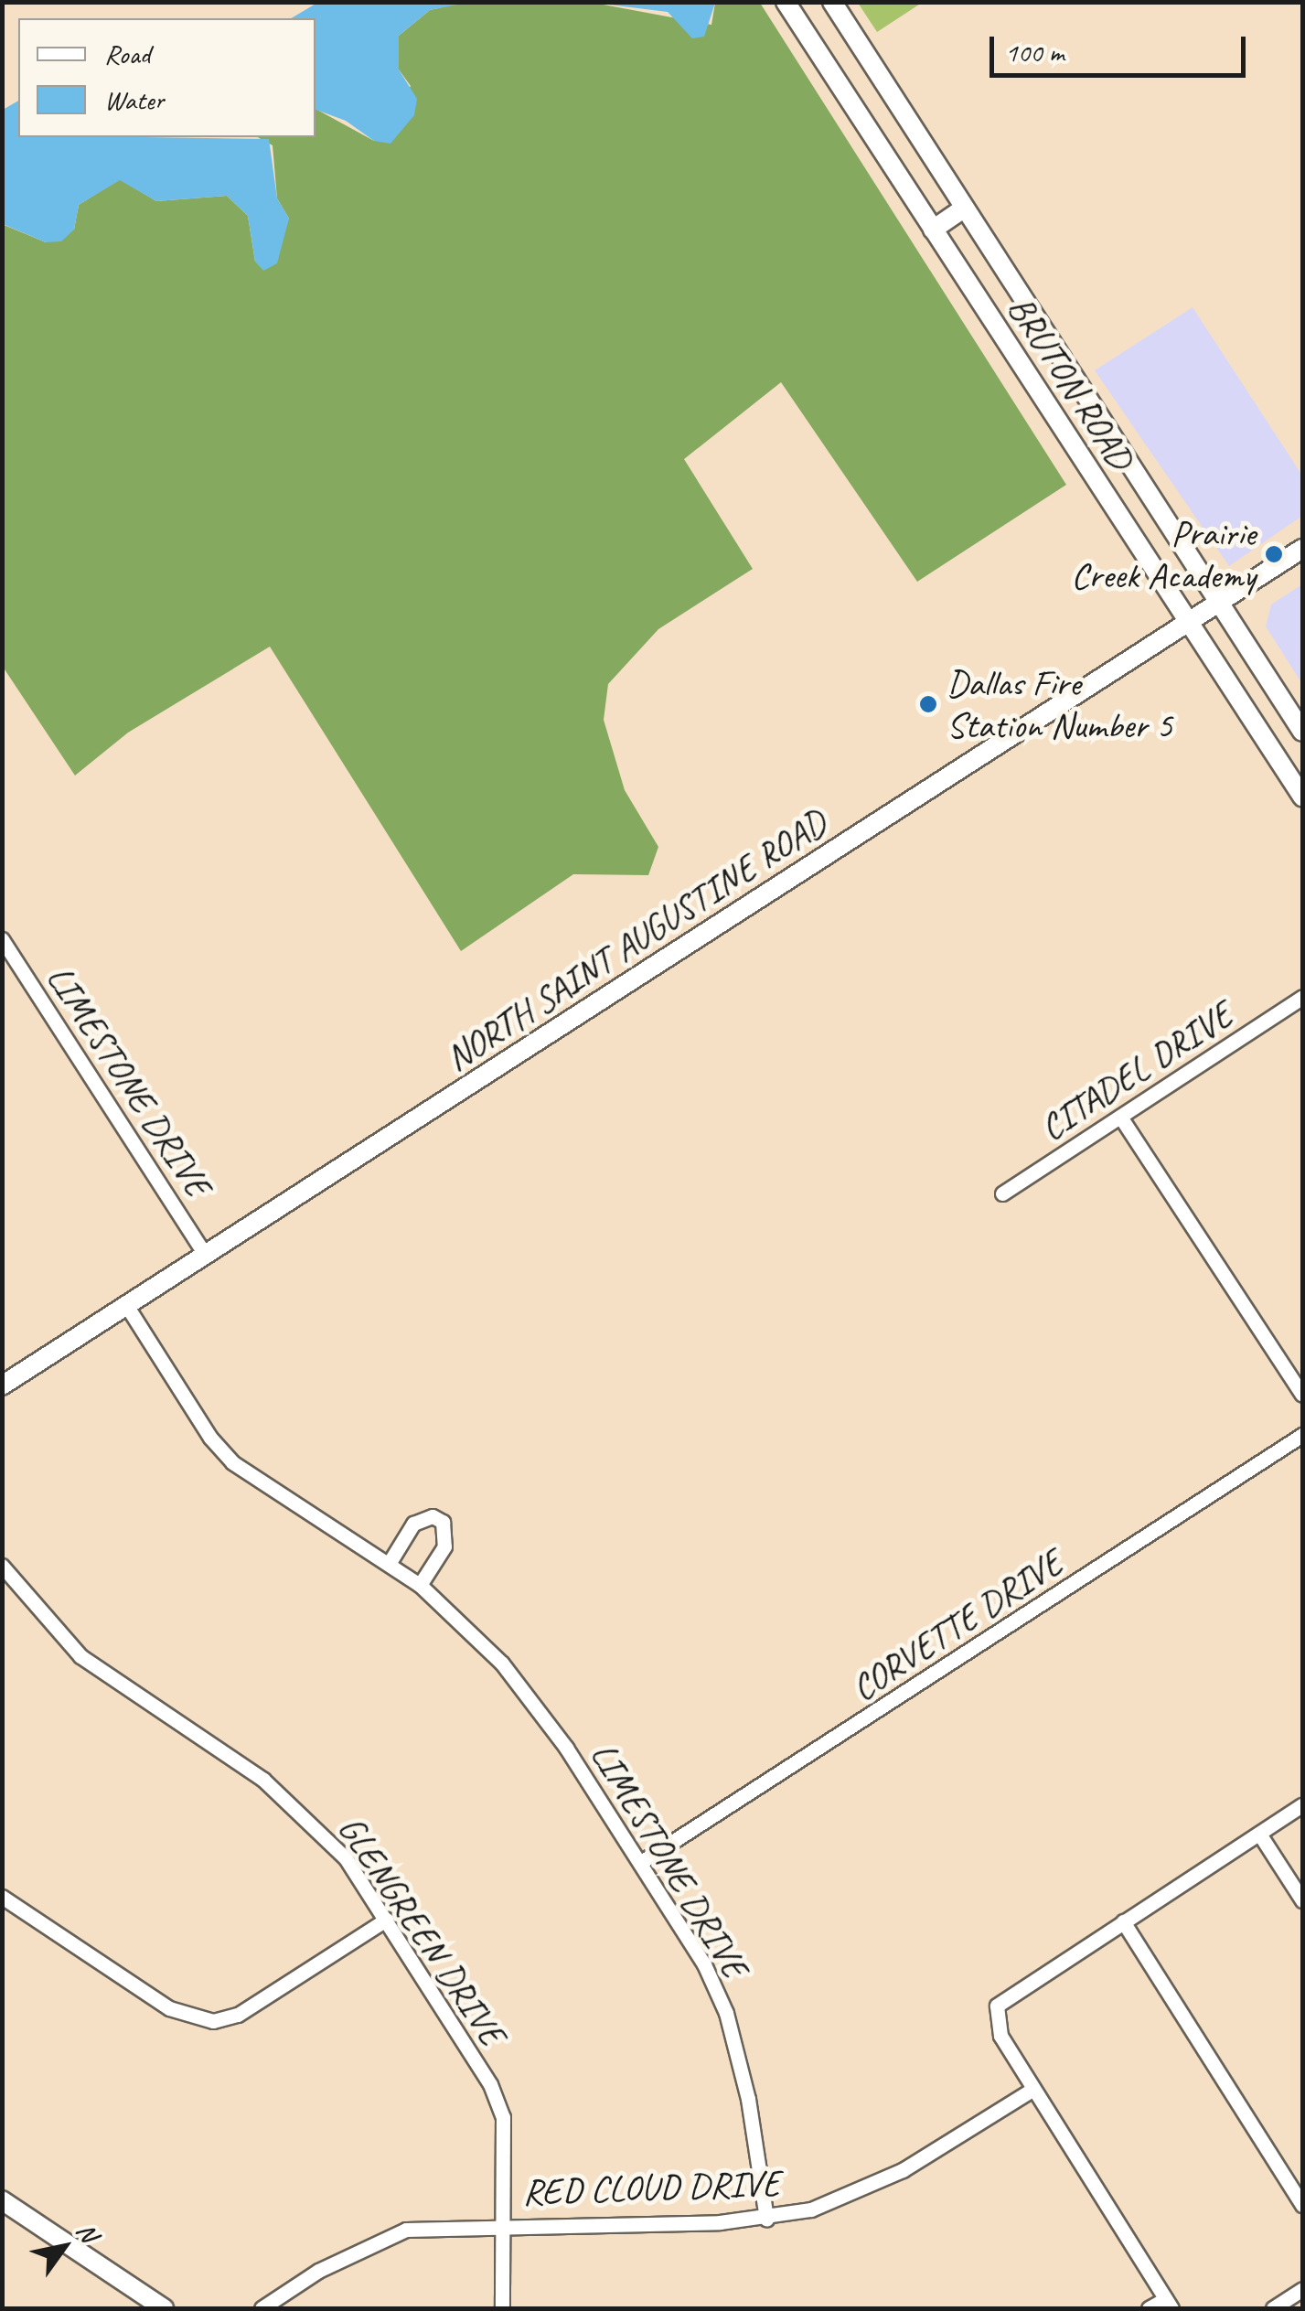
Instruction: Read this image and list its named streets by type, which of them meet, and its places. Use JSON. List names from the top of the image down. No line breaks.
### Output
{"streets":{"main road":["BRUTON ROAD","NORTH SAINT AUGUSTINE ROAD"],"street":["CITADEL DRIVE","LIMESTONE DRIVE","CORVETTE DRIVE","GLENGREEN DRIVE","RED CLOUD DRIVE"]},"crossings":[["BRUTON ROAD","NORTH SAINT AUGUSTINE ROAD"],["NORTH SAINT AUGUSTINE ROAD","LIMESTONE DRIVE"],["LIMESTONE DRIVE","CORVETTE DRIVE"],["LIMESTONE DRIVE","RED CLOUD DRIVE"],["GLENGREEN DRIVE","RED CLOUD DRIVE"]],"places":["Prairie Creek Academy","Dallas Fire Station Number 5"],"legend":["Road","Water"],"scale_bar":"100 m","north":"top right"}
